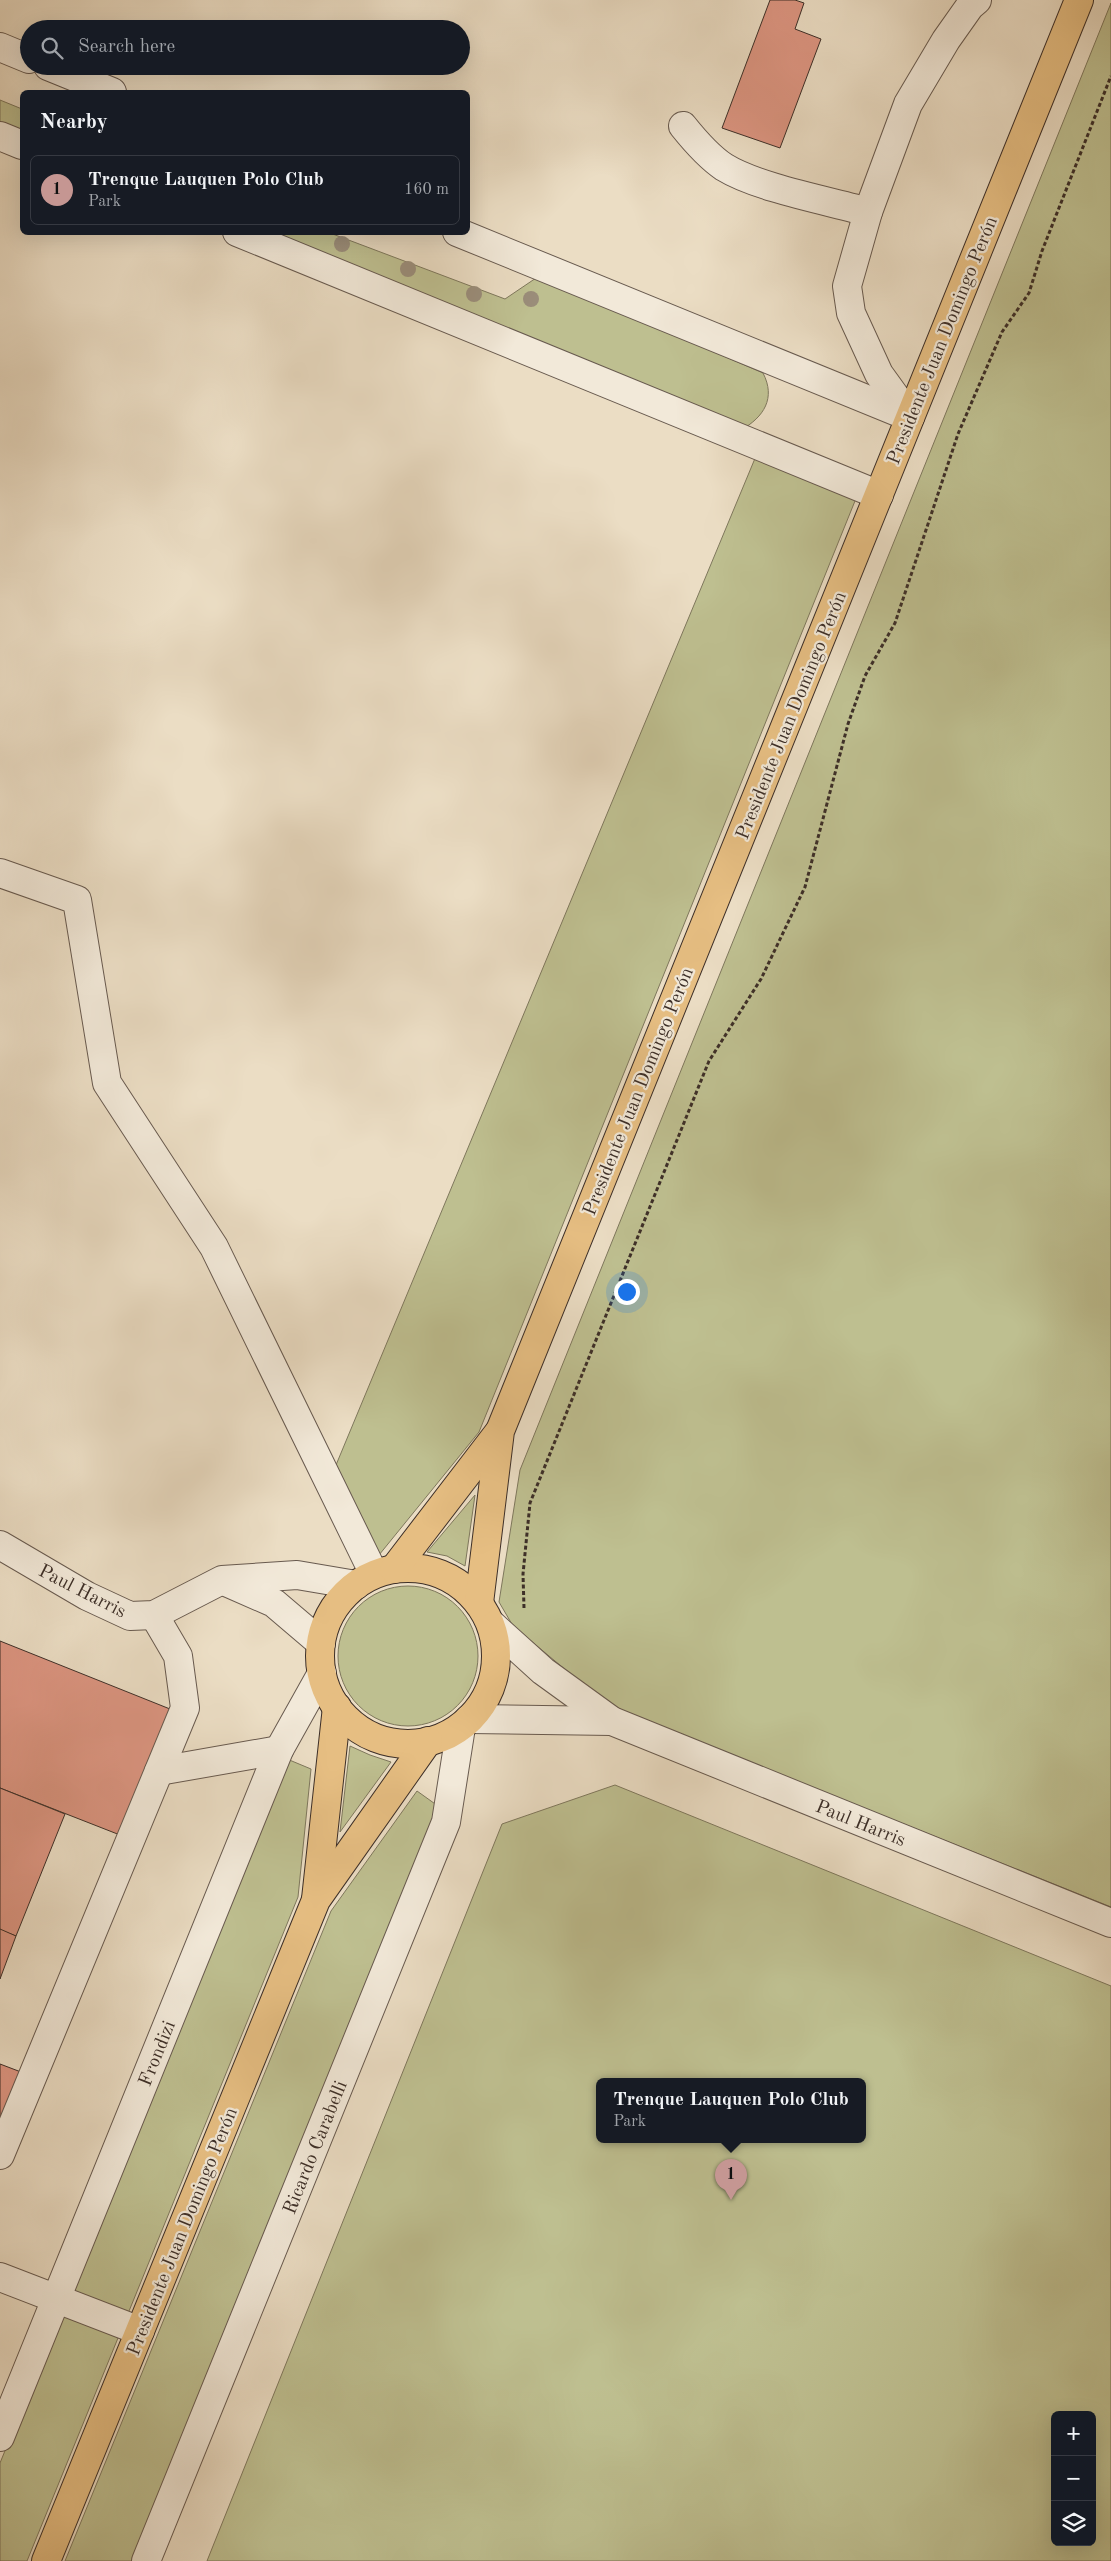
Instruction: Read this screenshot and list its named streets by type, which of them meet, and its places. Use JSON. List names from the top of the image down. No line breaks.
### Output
{"streets":{"main road":["Presidente Juan Domingo Perón"],"street":["Paul Harris","Frondizi","Ricardo Carabelli"]},"crossings":[["Presidente Juan Domingo Perón","Paul Harris"],["Presidente Juan Domingo Perón","Frondizi"],["Presidente Juan Domingo Perón","Ricardo Carabelli"],["Paul Harris","Frondizi"],["Paul Harris","Ricardo Carabelli"],["Frondizi","Ricardo Carabelli"]],"page":{"search":"Search here","heading":"Nearby","list":[{"mark":"1","name":"Trenque Lauquen Polo Club","note":"Park","value":"160 m"}],"popup":["Trenque Lauquen Polo Club","Park"],"pins":"1","map_buttons":["+","−"]}}
